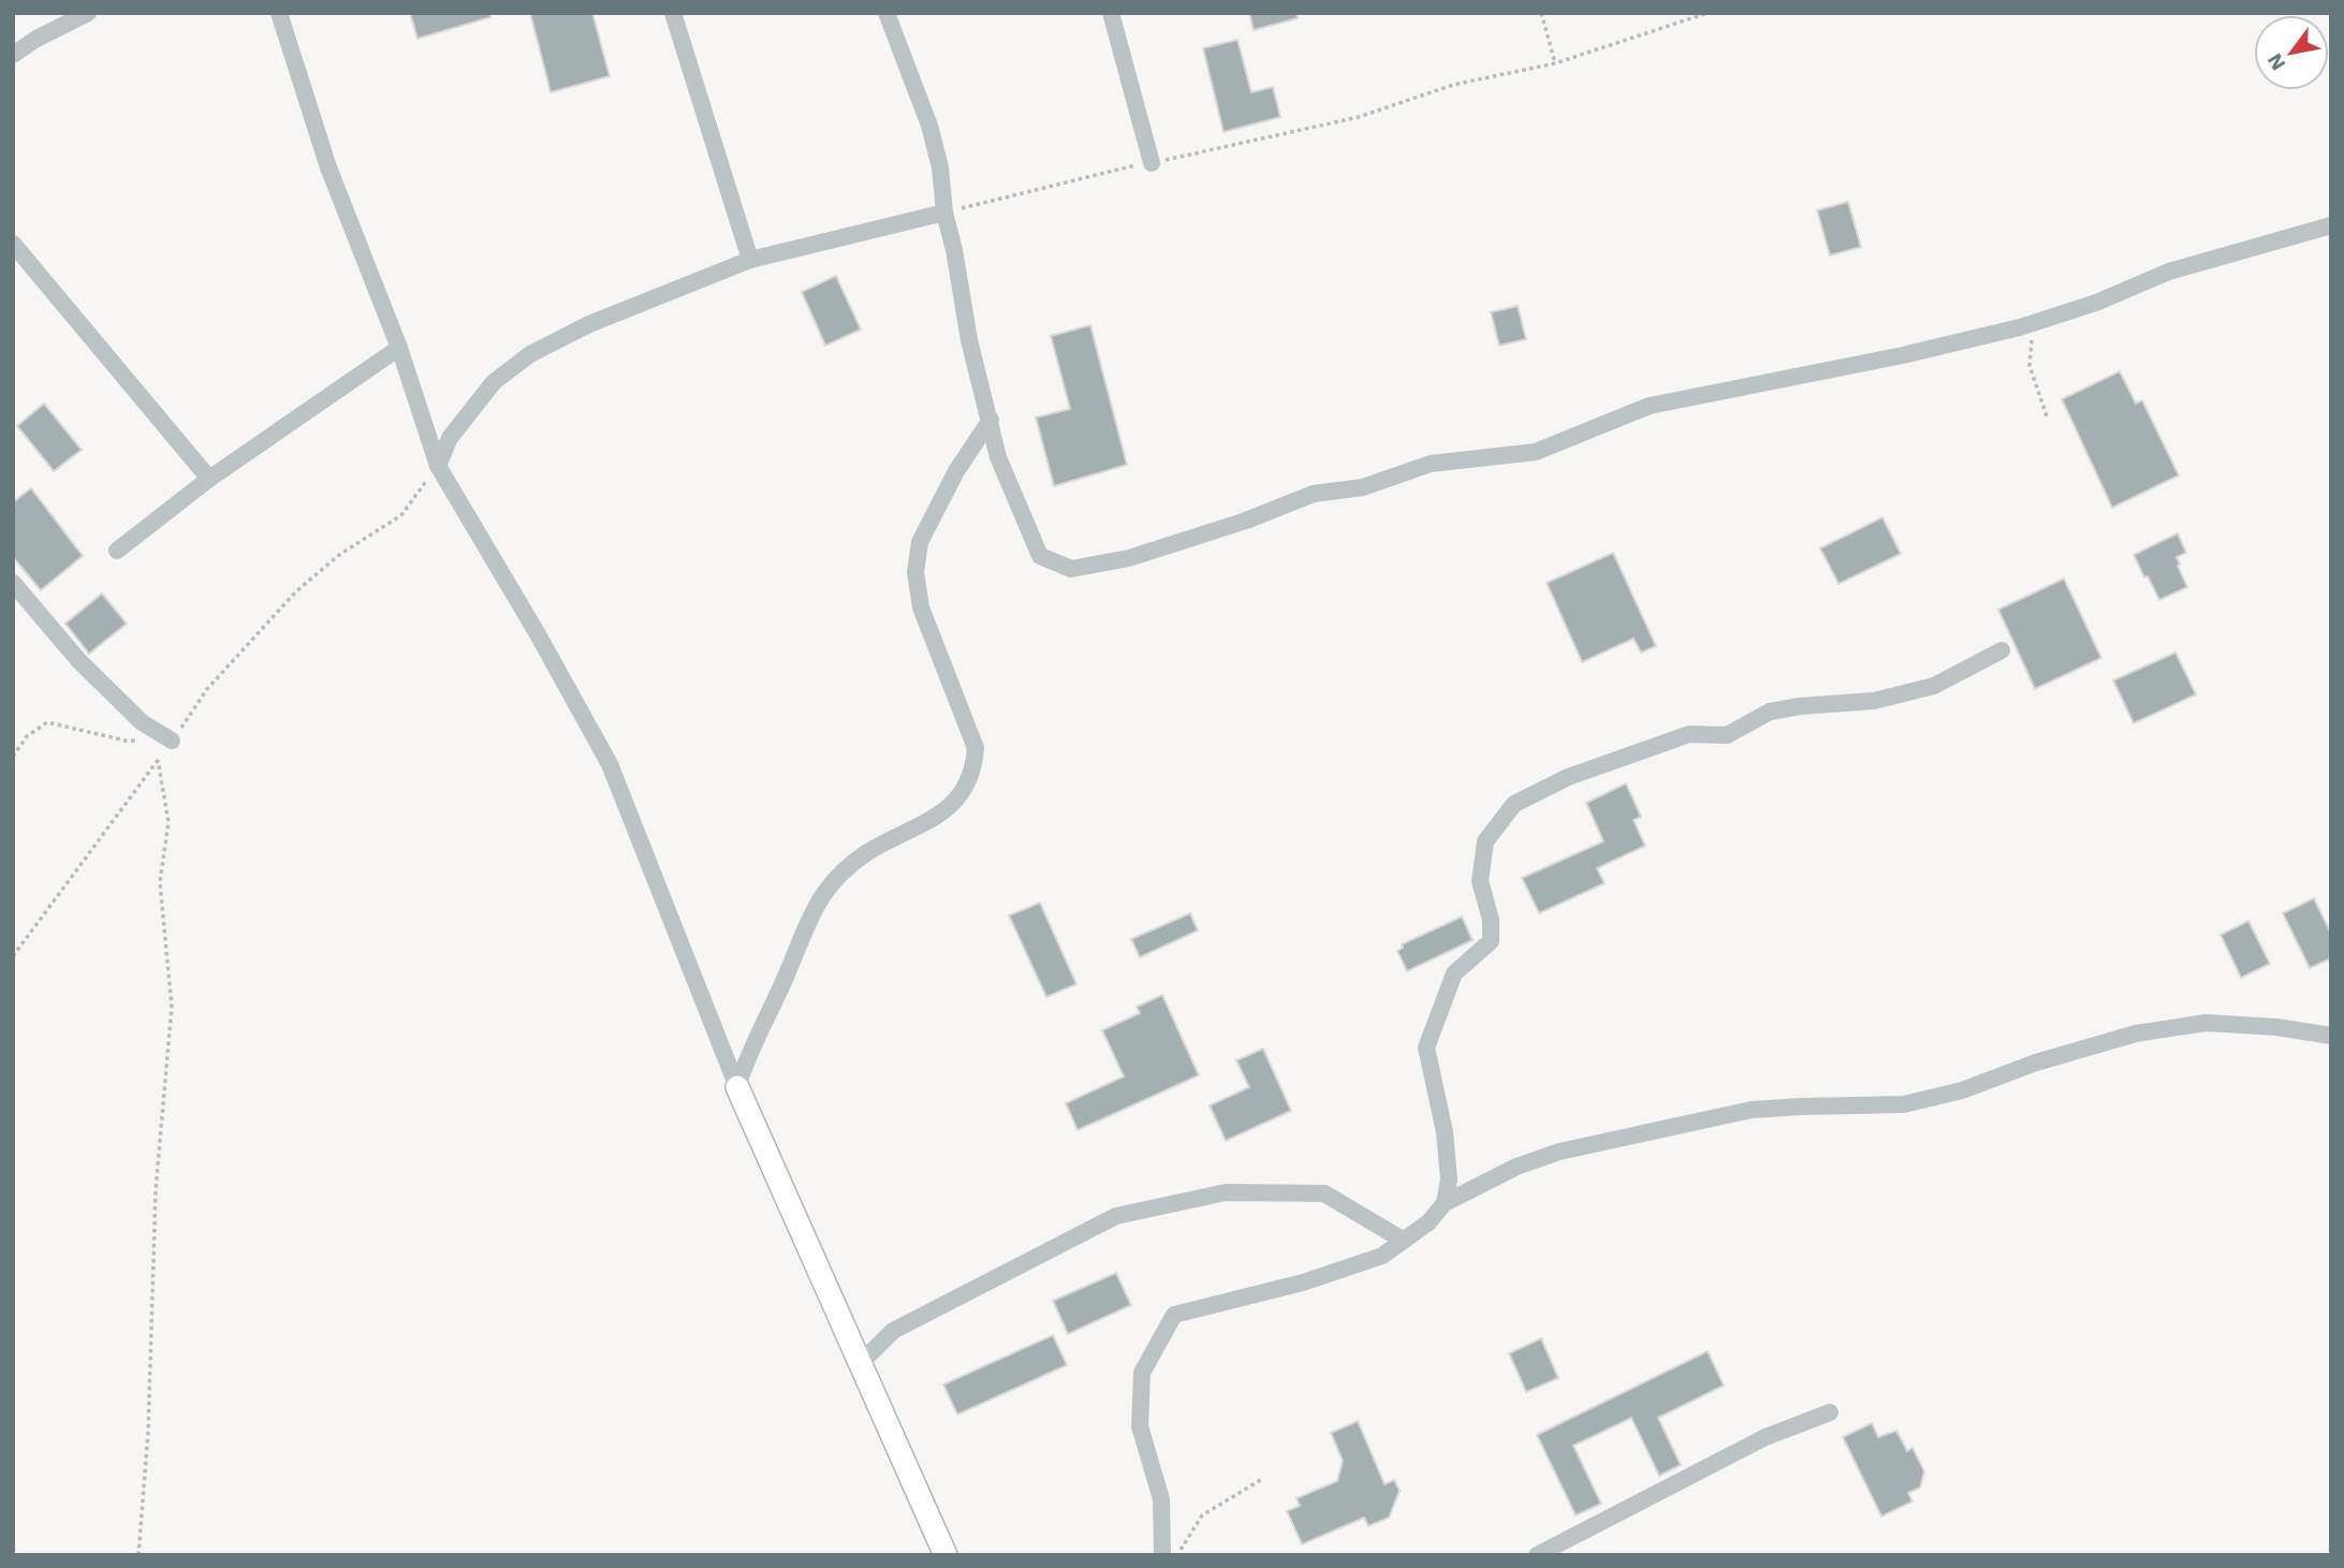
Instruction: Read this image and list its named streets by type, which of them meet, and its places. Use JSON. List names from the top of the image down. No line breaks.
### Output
{"north":"bottom left"}
